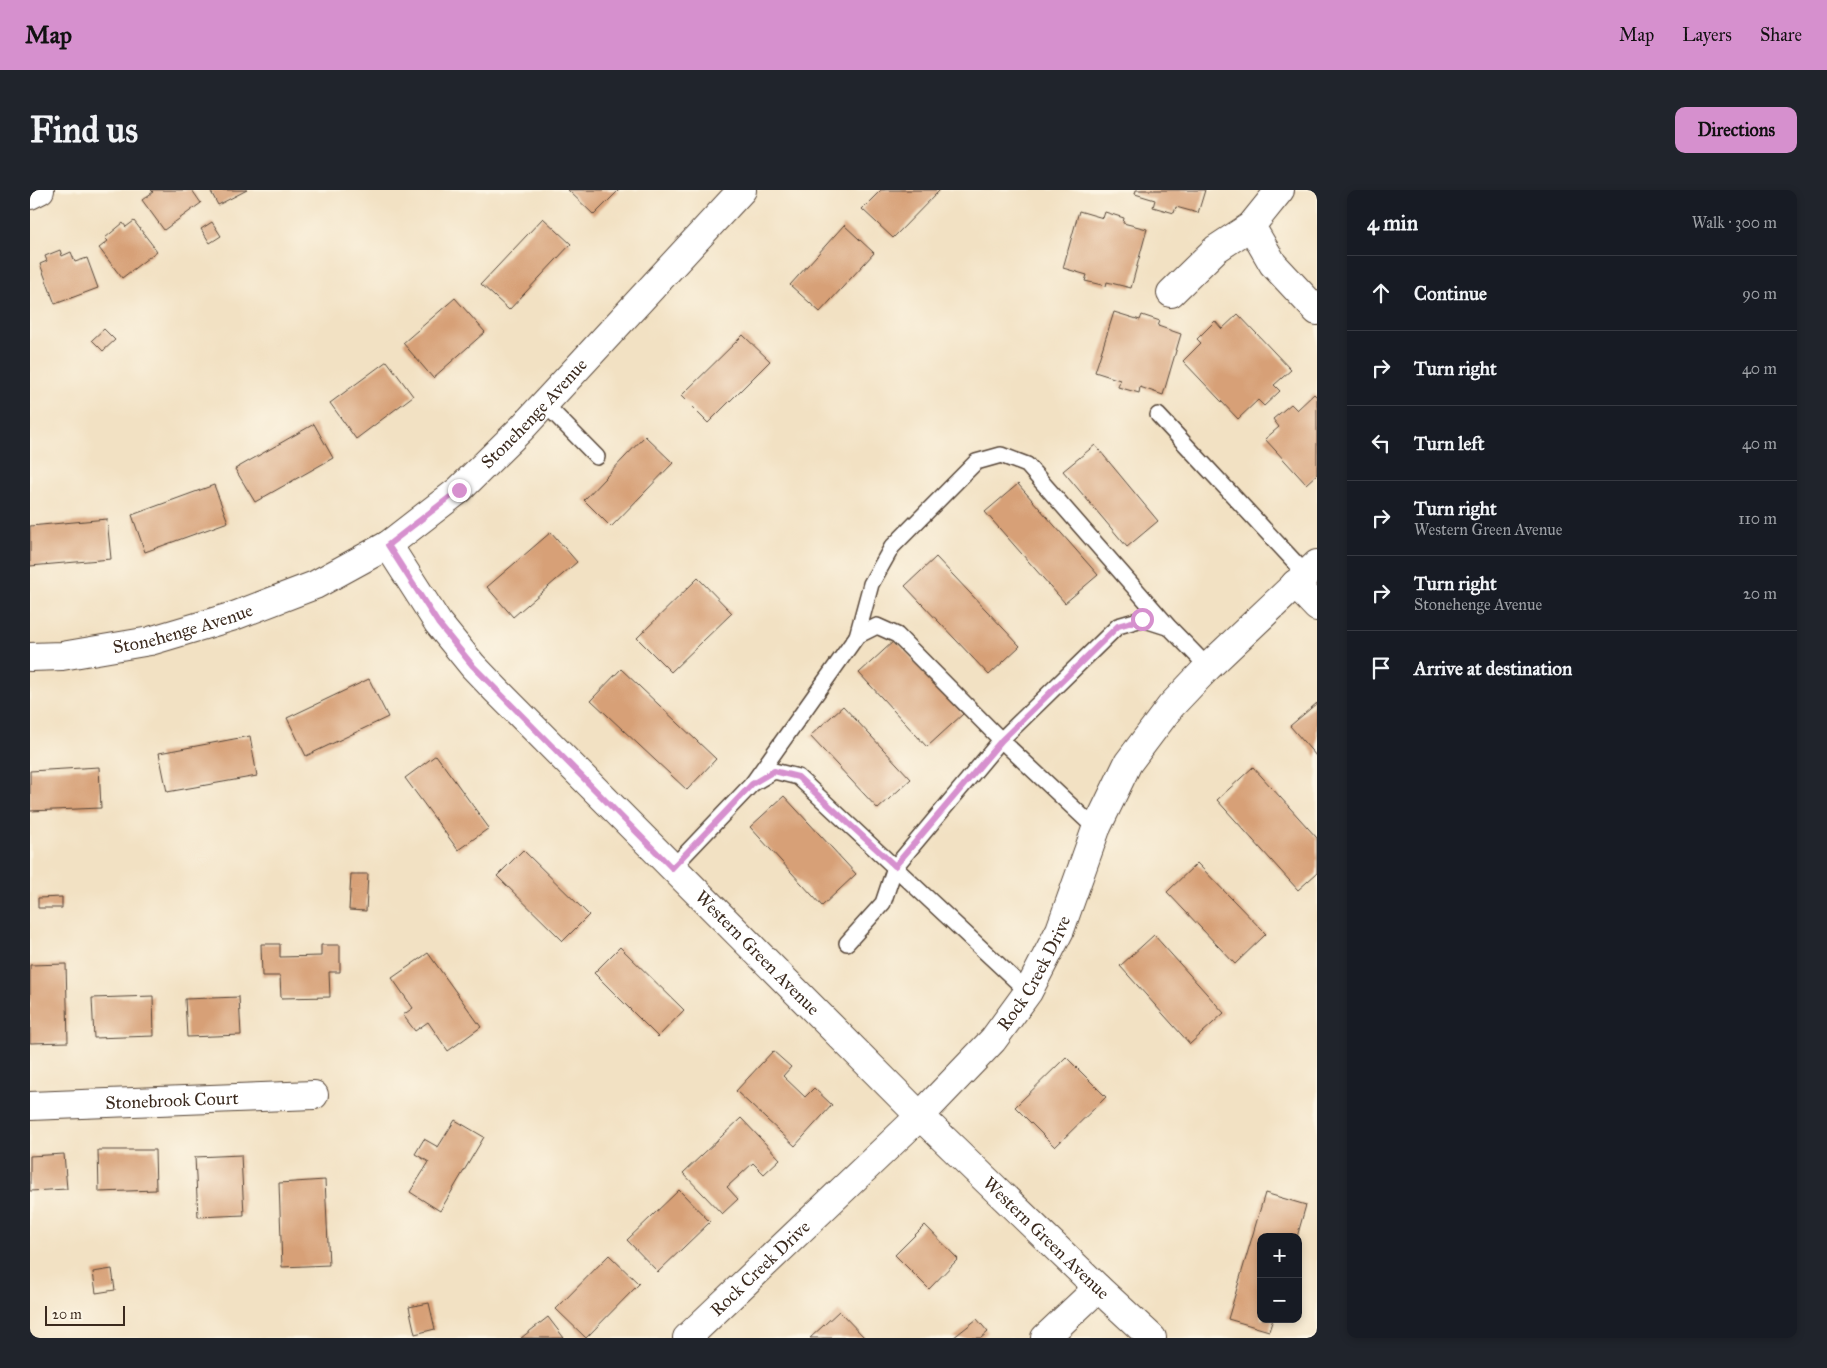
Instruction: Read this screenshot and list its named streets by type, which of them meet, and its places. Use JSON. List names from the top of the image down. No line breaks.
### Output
{"streets":{"street":["Stonehenge Avenue","Western Green Avenue","Rock Creek Drive","Stonebrook Court"]},"crossings":[["Stonehenge Avenue","Western Green Avenue"],["Western Green Avenue","Rock Creek Drive"]],"scale_bar":"20 m","page":{"header":"Map","nav":["Map","Layers","Share"],"buttons":"Directions","title":"Find us","heading":["4 min","Walk · 300 m"],"list":[["Continue","90 m"],["Turn right","40 m"],["Turn left","40 m"],["Turn right","Western Green Avenue","110 m"],["Turn right","Stonehenge Avenue","20 m"],"Arrive at destination"],"map_buttons":["+","−"],"scale":"20 m"}}
